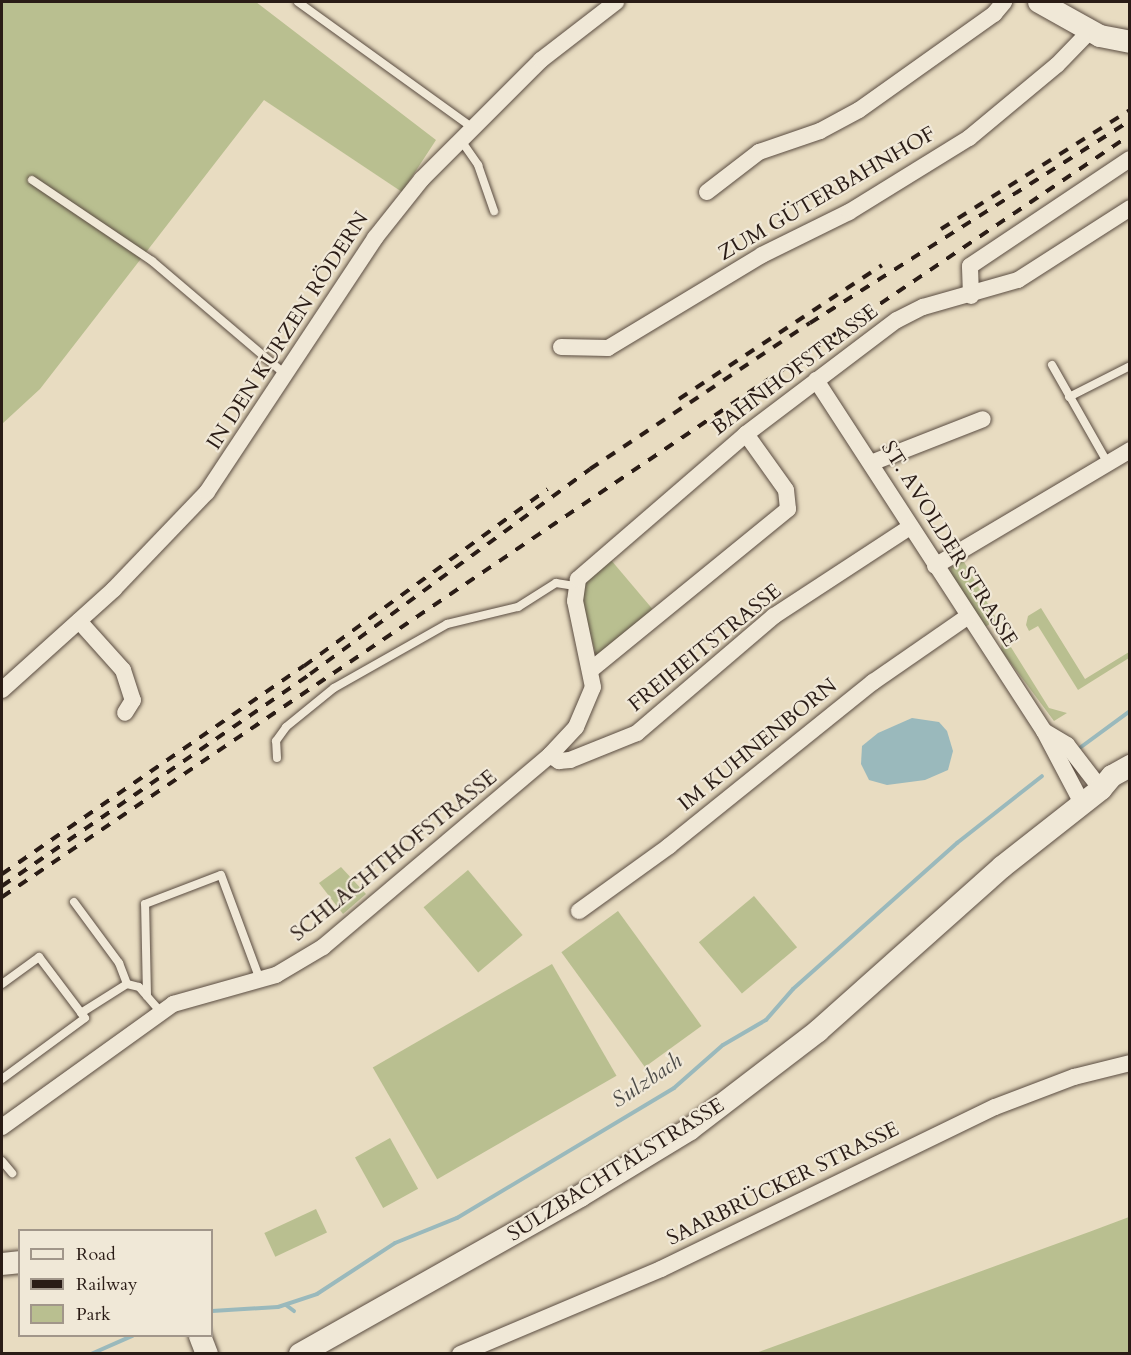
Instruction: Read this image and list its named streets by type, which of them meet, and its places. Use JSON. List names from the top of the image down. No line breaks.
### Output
{"streets":{"main road":["SULZBACHTALSTRASSE"],"street":["ZUM GÜTERBAHNHOF","IN DEN KURZEN RÖDERN","BAHNHOFSTRASSE","ST. AVOLDER STRASSE","FREIHEITSTRASSE","IM KUHNENBORN","SCHLACHTHOFSTRASSE","SAARBRÜCKER STRASSE"]},"crossings":[["BAHNHOFSTRASSE","ST. AVOLDER STRASSE"],["BAHNHOFSTRASSE","SCHLACHTHOFSTRASSE"],["ST. AVOLDER STRASSE","FREIHEITSTRASSE"],["ST. AVOLDER STRASSE","IM KUHNENBORN"],["ST. AVOLDER STRASSE","SULZBACHTALSTRASSE"],["FREIHEITSTRASSE","SCHLACHTHOFSTRASSE"]],"water":["Sulzbach"],"legend":["Road","Railway","Park"]}
